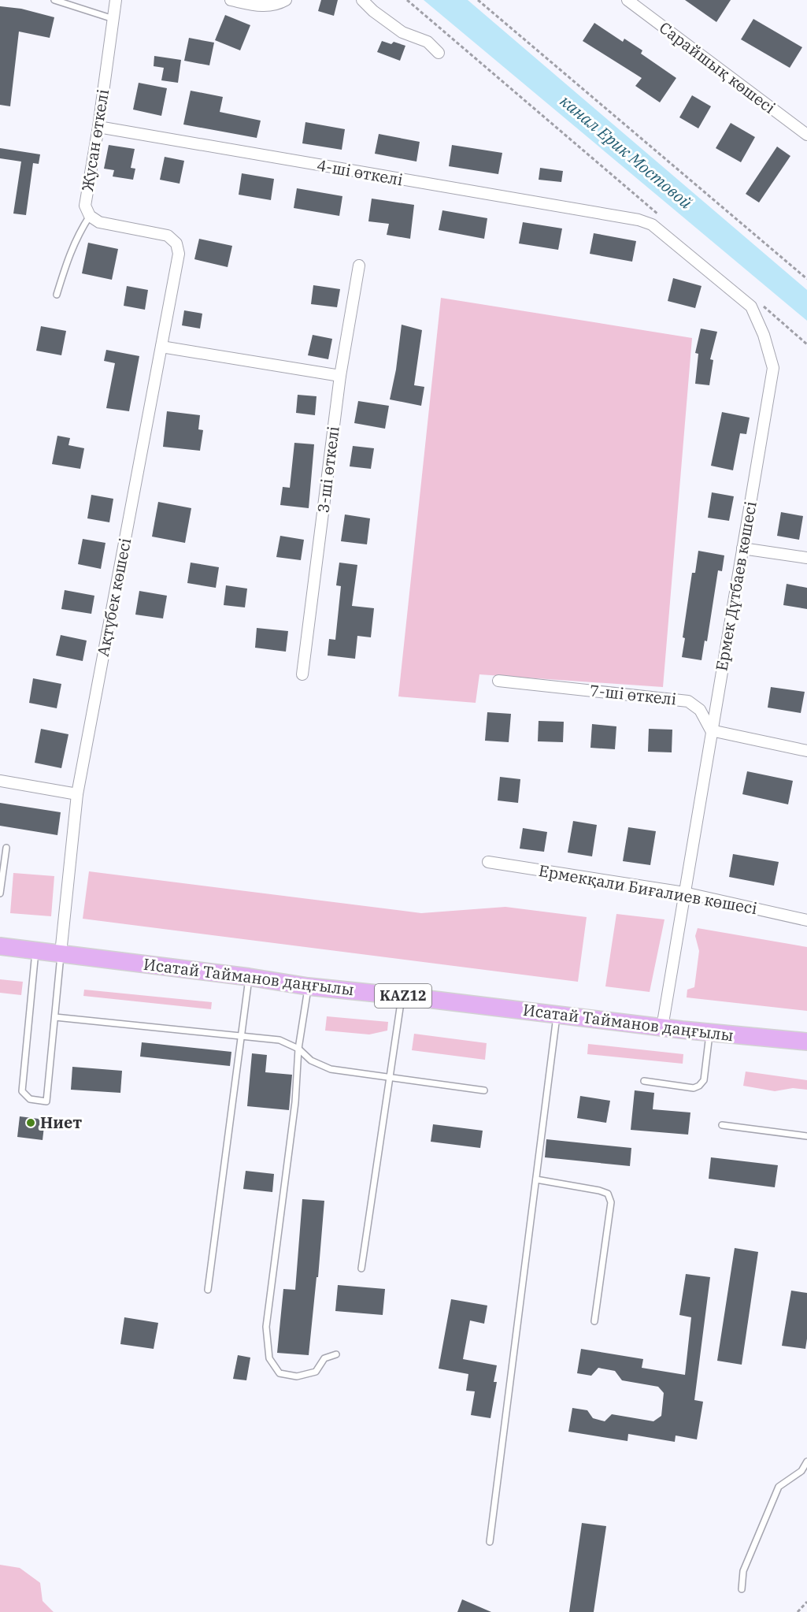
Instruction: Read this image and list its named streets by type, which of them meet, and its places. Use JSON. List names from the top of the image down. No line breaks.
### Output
{"streets":{"main road":["Исатай Тайманов даңғылы","KAZ12"],"street":["Сарайшық көшесі","Жусан өткелі","4-шi өткелi","3-шi өткелi","Ермек Дүтбаев көшесi","Ақтүбек көшесi","7-шi өткелi","Ермекқали Биғалиев көшесі"]},"crossings":[["Жусан өткелі","4-шi өткелi"],["Жусан өткелі","Ақтүбек көшесi"],["4-шi өткелi","Ермек Дүтбаев көшесi"],["Ермек Дүтбаев көшесi","7-шi өткелi"],["Ермек Дүтбаев көшесi","Ермекқали Биғалиев көшесі"],["Ермек Дүтбаев көшесi","Исатай Тайманов даңғылы"],["Ақтүбек көшесi","Исатай Тайманов даңғылы"]],"water":["канал Ерик Мостовой"],"places":["Ниет"]}
